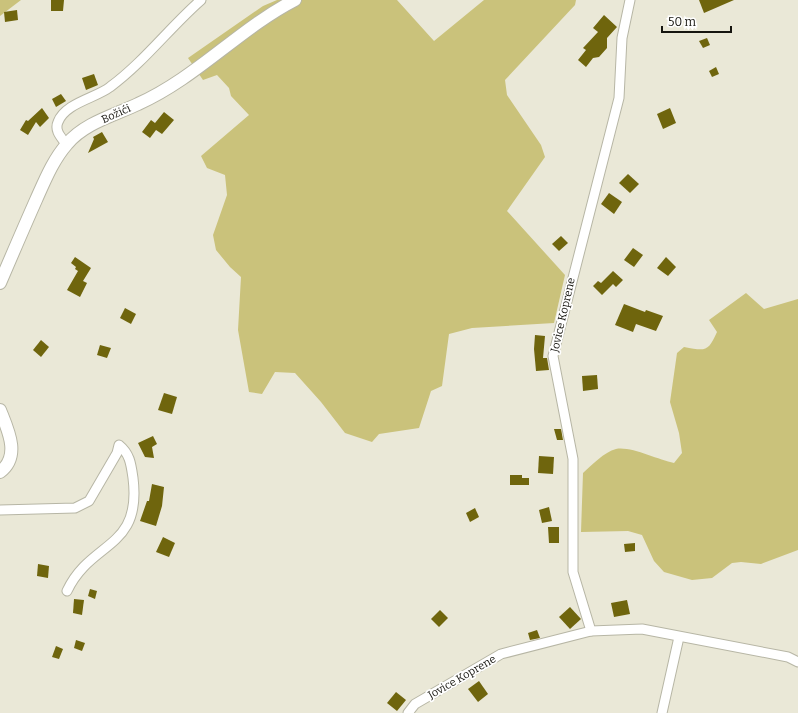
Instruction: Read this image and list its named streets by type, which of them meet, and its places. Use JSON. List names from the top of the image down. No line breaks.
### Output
{"streets":{"main road":["Božići"],"street":["Jovice Koprene"]},"scale_bar":"50 m"}
